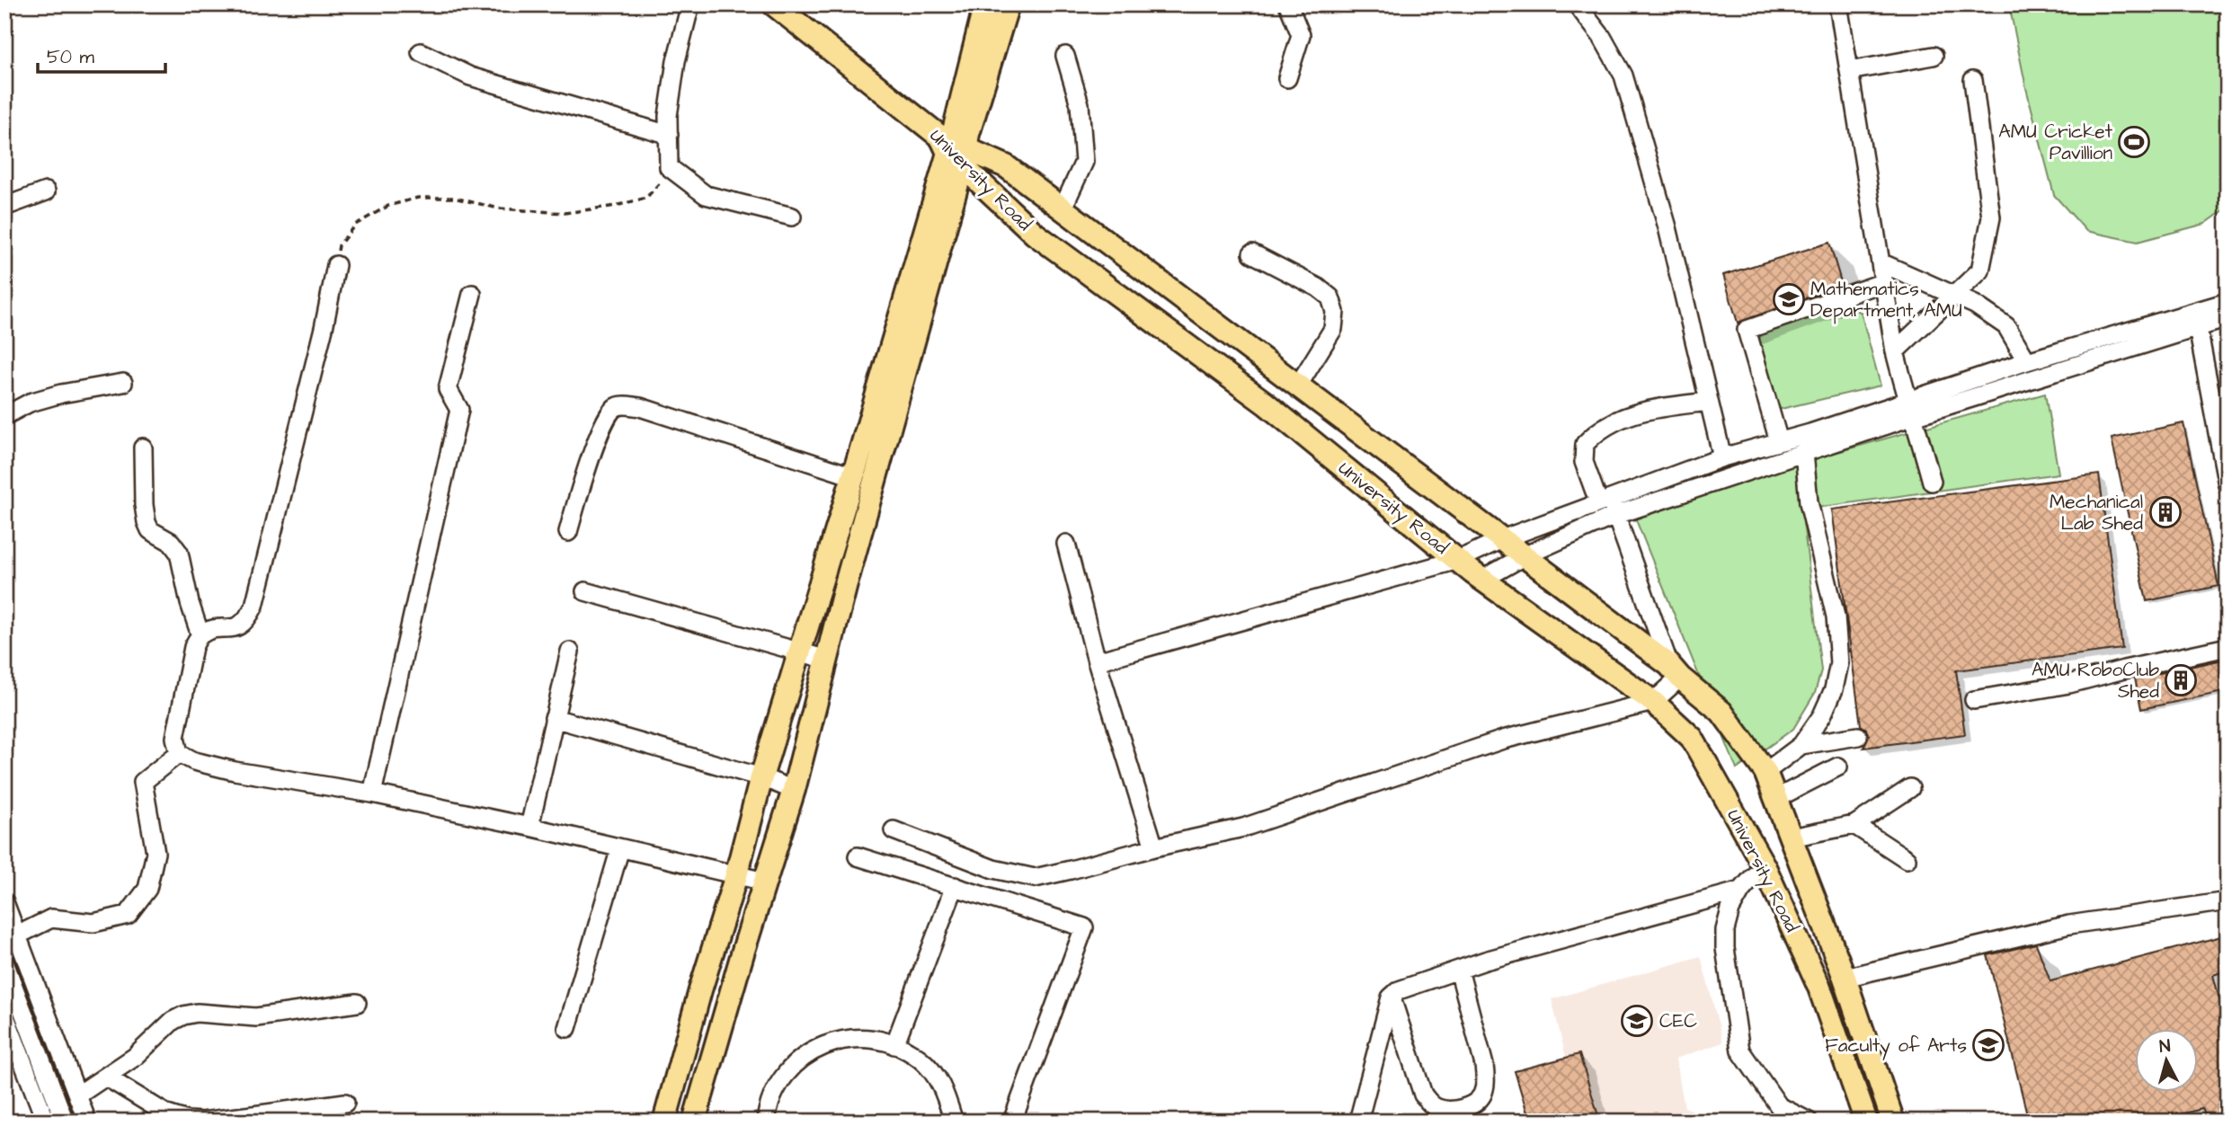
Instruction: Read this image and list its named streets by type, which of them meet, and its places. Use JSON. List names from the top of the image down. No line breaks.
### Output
{"streets":{"main road":["University Road"]},"places":{"sports":["AMU Cricket Pavillion"],"school or university":["Mathematics Department, AMU","CEC","Faculty of Arts"],"building":["Mechanical Lab Shed","AMU RoboClub Shed"]},"scale_bar":"50 m","north":"top"}
